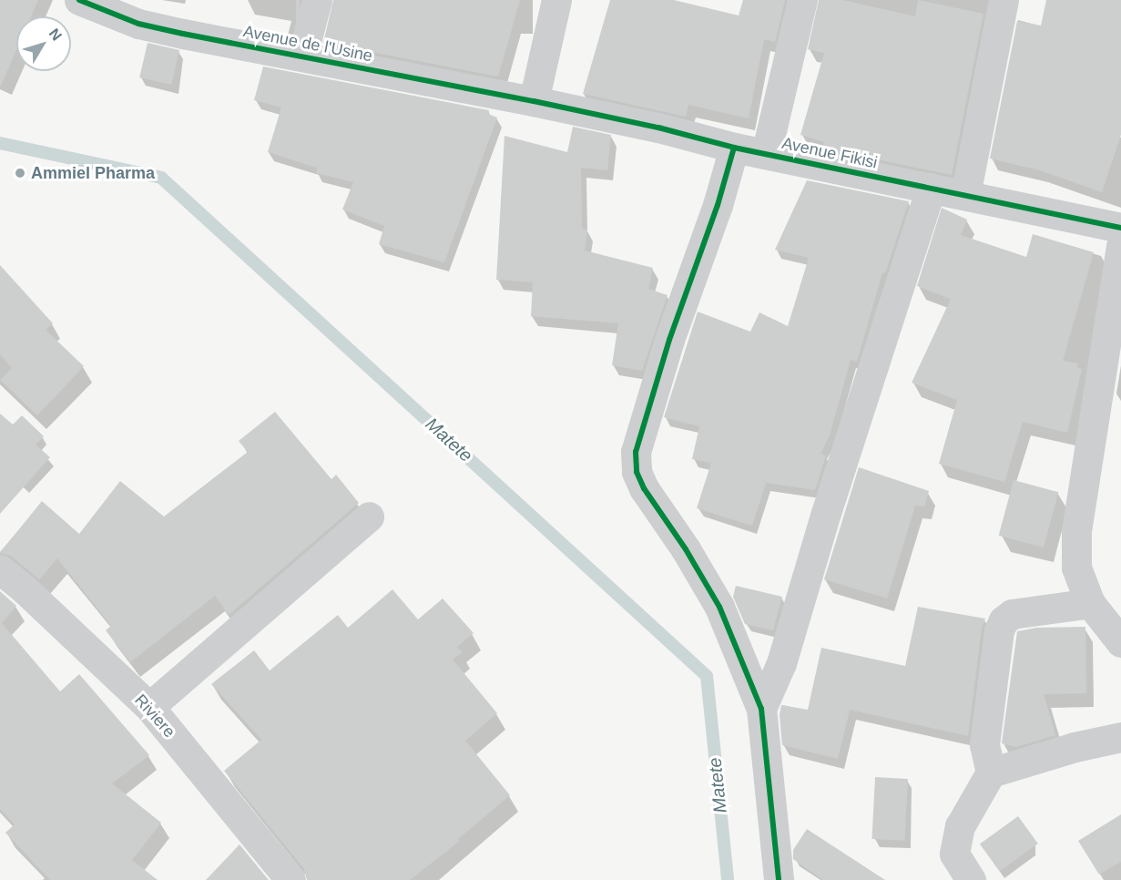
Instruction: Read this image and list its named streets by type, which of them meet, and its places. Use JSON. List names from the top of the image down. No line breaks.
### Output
{"streets":{"street":["Avenue de l'Usine","Avenue Fikisi","Riviere"]},"crossings":[["Avenue de l'Usine","Avenue Fikisi"]],"water":["Matete"],"places":["Ammiel Pharma"],"north":"top right"}
